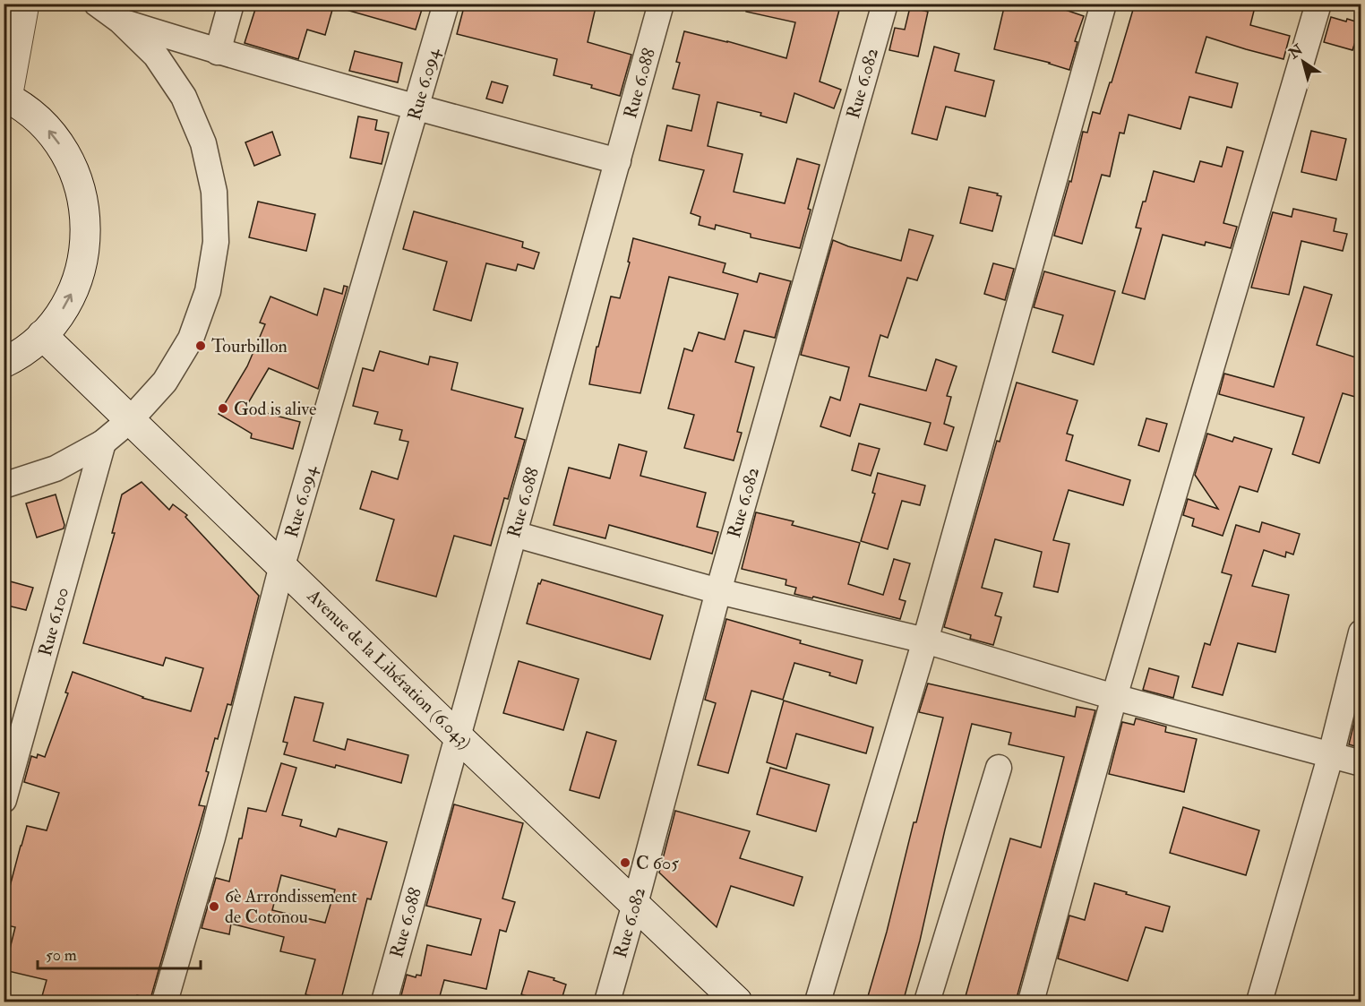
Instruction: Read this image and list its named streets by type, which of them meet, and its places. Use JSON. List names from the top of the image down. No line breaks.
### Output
{"streets":{"main road":["Avenue de la Libération (6.043)"],"street":["Rue 6.088","Rue 6.082","Rue 6.094","Rue 6.100"]},"crossings":[["Rue 6.088","Avenue de la Libération (6.043)"],["Rue 6.082","Avenue de la Libération (6.043)"],["Rue 6.094","Avenue de la Libération (6.043)"]],"places":["Tourbillon","God is alive","C 605","6è Arrondissement de Cotonou"],"scale_bar":"50 m","north":"top left"}
